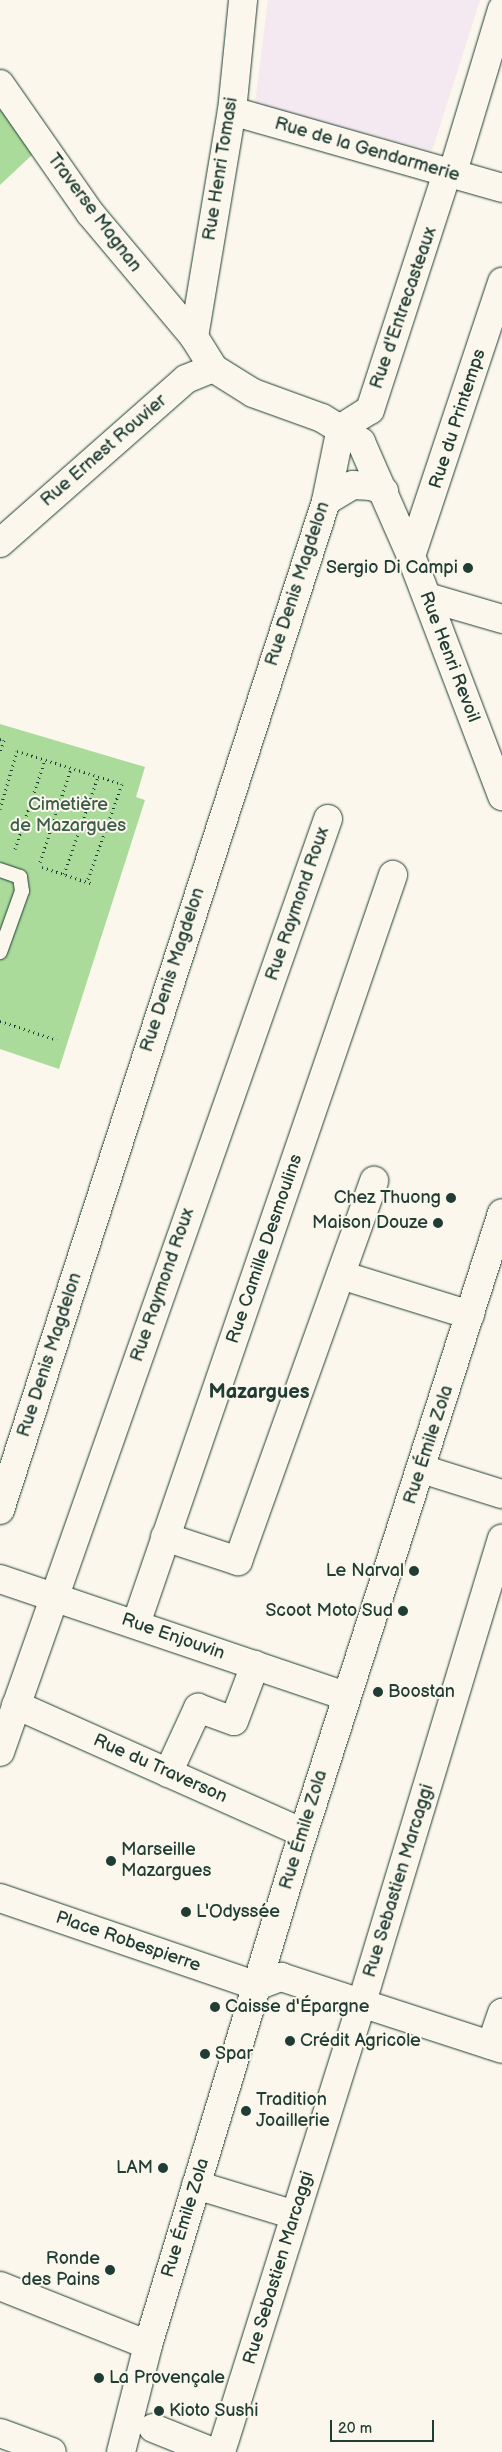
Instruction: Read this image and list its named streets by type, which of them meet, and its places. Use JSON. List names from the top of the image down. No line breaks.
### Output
{"streets":{"street":["Rue de la Gendarmerie","Rue Henri Tomasi","Traverse Magnan","Rue d'Entrecasteaux","Rue du Printemps","Rue Ernest Rouvier","Rue Denis Magdelon","Rue Henri Revoil","Rue Raymond Roux","Rue Camille Desmoulins","Rue Émile Zola","Rue Enjouvin","Rue du Traverson","Rue Sebastien Marcaggi","Place Robespierre"]},"crossings":[["Rue de la Gendarmerie","Rue Henri Tomasi"],["Rue de la Gendarmerie","Rue d'Entrecasteaux"],["Rue Henri Tomasi","Traverse Magnan"],["Rue Henri Tomasi","Rue Henri Revoil"],["Traverse Magnan","Rue Henri Revoil"],["Rue d'Entrecasteaux","Rue Denis Magdelon"],["Rue d'Entrecasteaux","Rue Henri Revoil"],["Rue du Printemps","Rue Henri Revoil"],["Rue Ernest Rouvier","Rue Henri Revoil"],["Rue Denis Magdelon","Rue Henri Revoil"],["Rue Raymond Roux","Rue Enjouvin"],["Rue Raymond Roux","Rue du Traverson"],["Rue Camille Desmoulins","Rue Enjouvin"],["Rue Émile Zola","Rue Enjouvin"],["Rue Émile Zola","Rue du Traverson"],["Rue Émile Zola","Place Robespierre"]],"districts":["Mazargues"],"parks":["Cimetière de Mazargues"],"places":["Sergio Di Campi","Chez Thuong","Maison Douze","Le Narval","Scoot Moto Sud","Boostan","Marseille Mazargues","L'Odyssée","Caisse d'Épargne","Crédit Agricole","Spar","Tradition Joaillerie","LAM","Ronde des Pains","La Provençale","Kioto Sushi"],"scale_bar":"20 m"}
